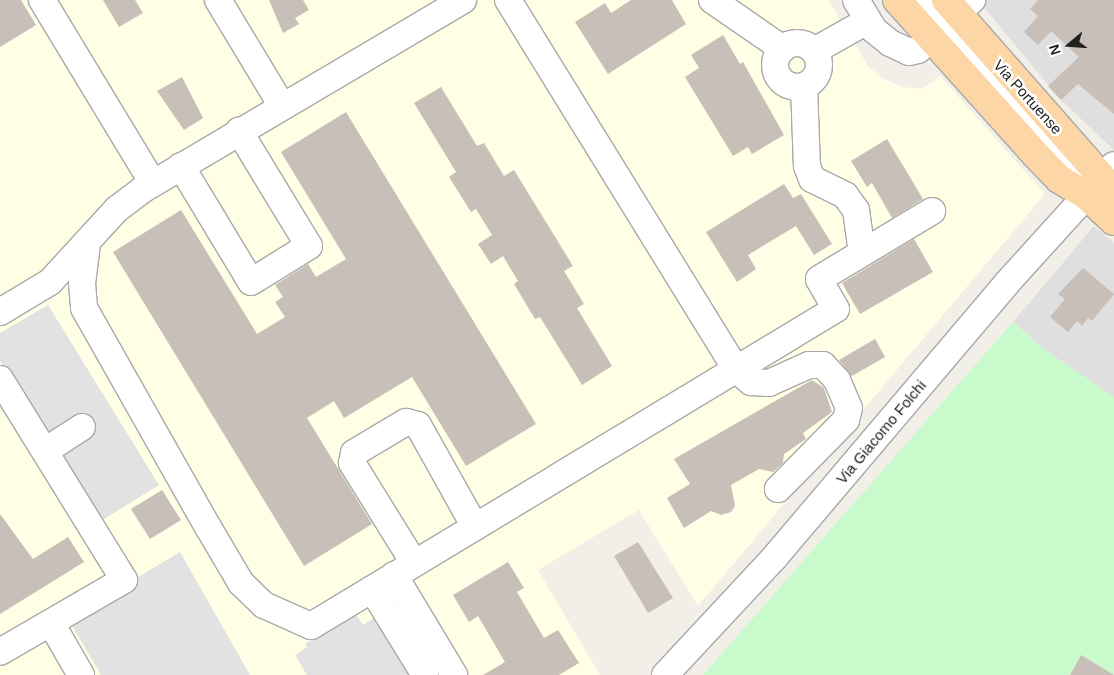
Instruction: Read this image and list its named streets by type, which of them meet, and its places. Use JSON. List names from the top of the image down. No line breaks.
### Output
{"streets":{"main road":["Via Portuense"],"street":["Via Giacomo Folchi"]},"crossings":[["Via Portuense","Via Giacomo Folchi"]],"north":"left"}
